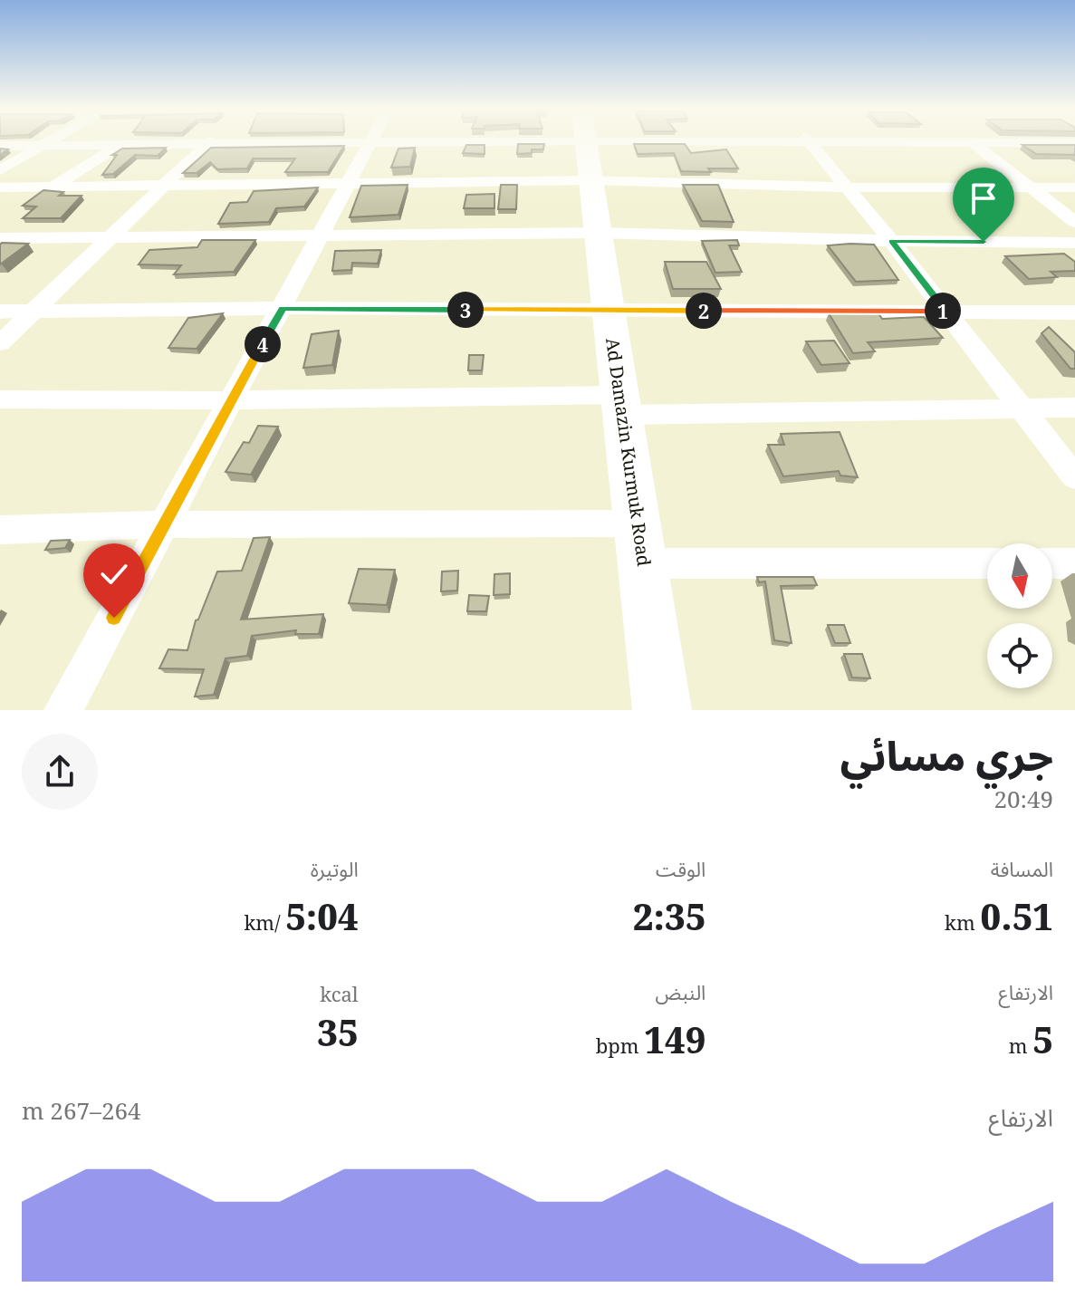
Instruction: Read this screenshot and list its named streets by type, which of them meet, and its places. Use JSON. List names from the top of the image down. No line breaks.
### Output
{"streets":{"highway":["Ad Damazin Kurmuk Road"]},"north":"bottom","page":{"pins":["3","1","2","4"],"heading":["جري مسائي","20:49"],"stats":[["المسافة","0.51 km"],["الوقت","2:35"],["الوتيرة","5:04 /km"],["الارتفاع","5 m"],["النبض","149 bpm"],["kcal","35"]],"chart":["الارتفاع","264–267 m"]}}
